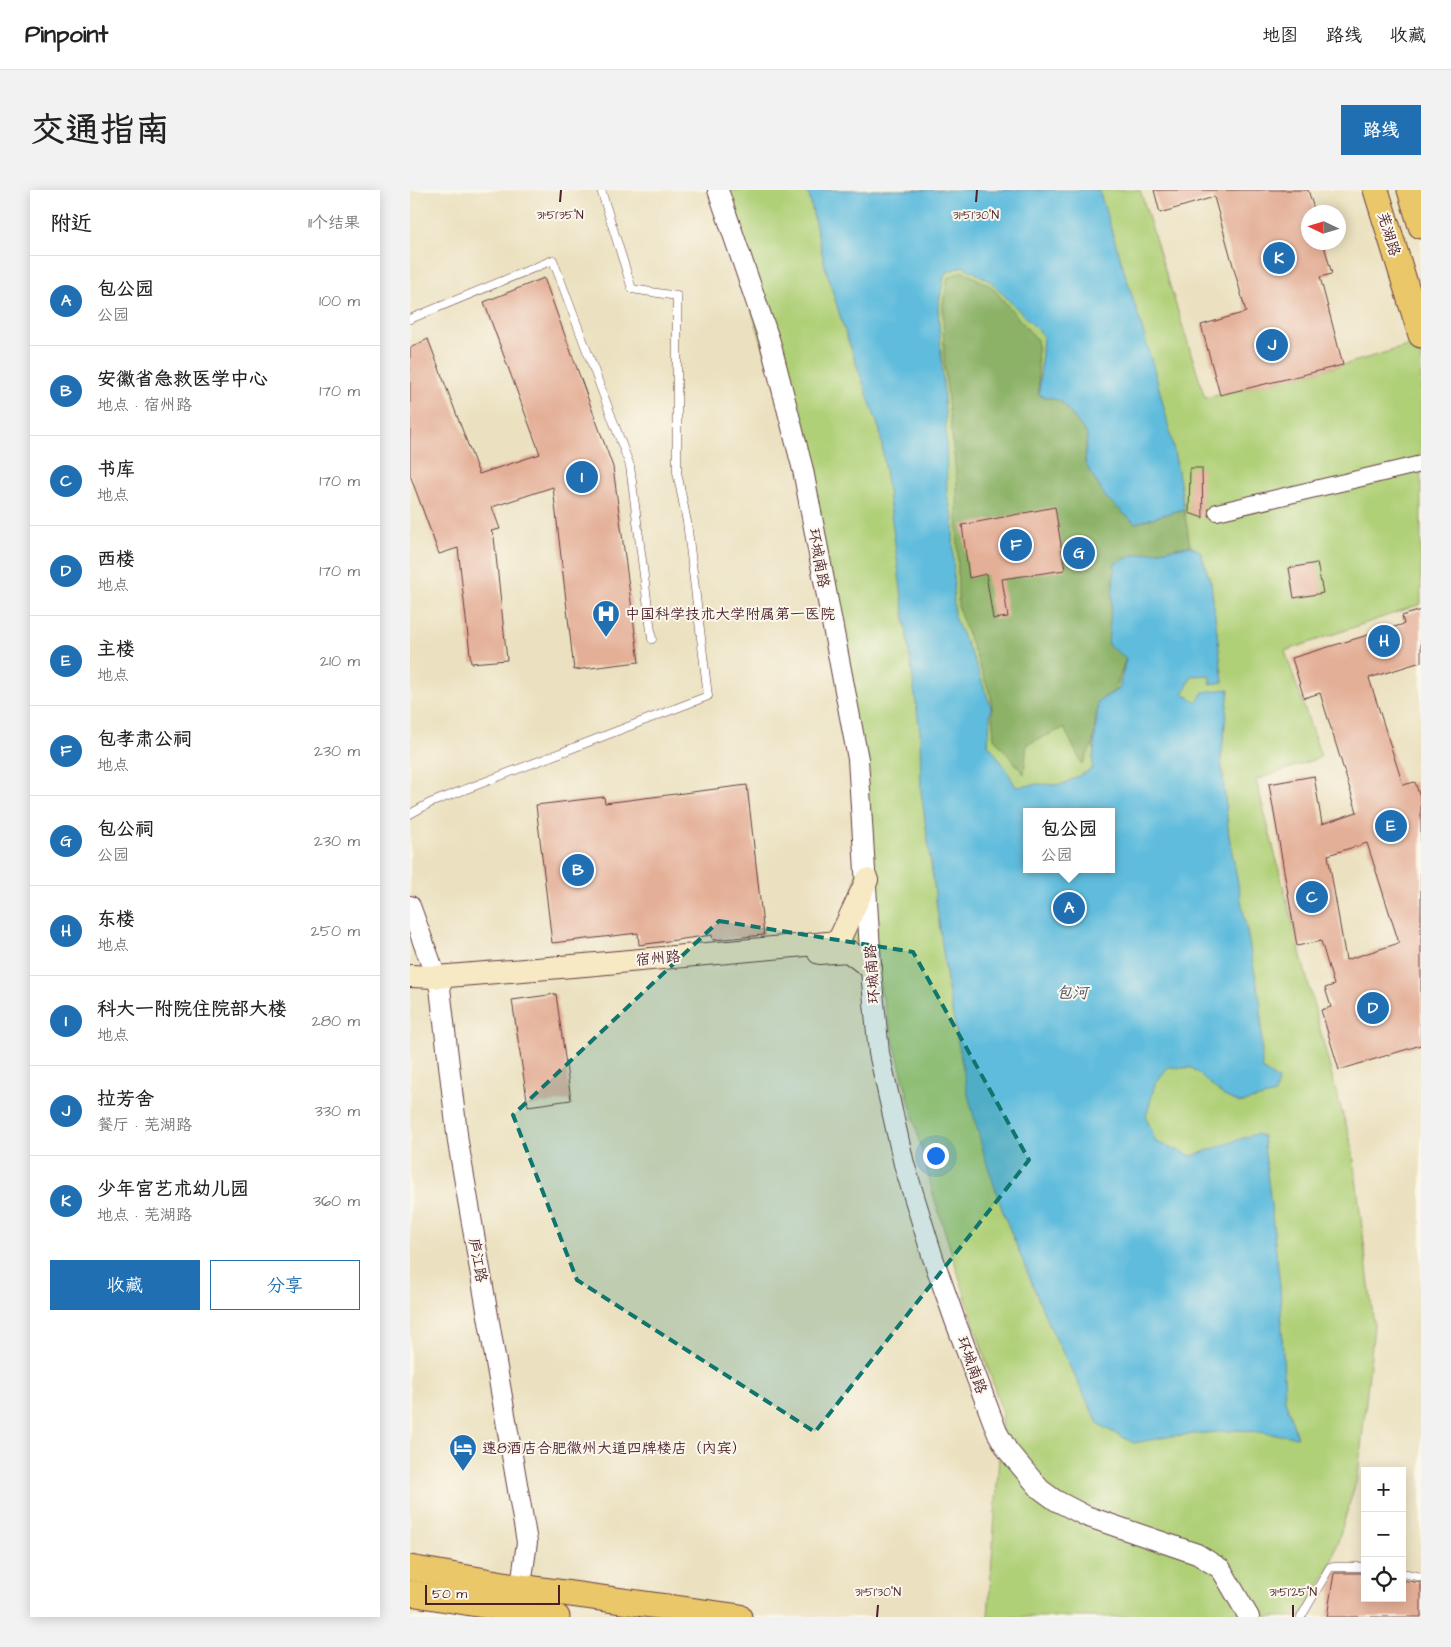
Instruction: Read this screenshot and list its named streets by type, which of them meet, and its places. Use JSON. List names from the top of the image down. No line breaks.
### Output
{"streets":{"main road":["芜湖路","宿州路"],"street":["环城南路","庐江路"]},"crossings":[["环城南路","宿州路"],["宿州路","庐江路"]],"water":["包河"],"places":{"hospital":["中国科学技术大学附属第一医院"],"hotel":["速8酒店合肥徽州大道四牌楼店（内宾）"]},"scale_bar":"50 m","north":"left","page":{"header":"Pinpoint","nav":["地图","路线","收藏"],"title":"交通指南","buttons":["路线",["收藏","分享"]],"heading":["附近","11个结果"],"pins":["K","J","I","F","G","H","E","B","C","A","D"],"list":[{"mark":"A","name":"包公园","note":"公园","value":"100 m"},{"mark":"B","name":"安徽省急救医学中心","note":"地点 · 宿州路","value":"170 m"},{"mark":"C","name":"书库","note":"地点","value":"170 m"},{"mark":"D","name":"西楼","note":"地点","value":"170 m"},{"mark":"E","name":"主楼","note":"地点","value":"210 m"},{"mark":"F","name":"包孝肃公祠","note":"地点","value":"230 m"},{"mark":"G","name":"包公祠","note":"公园","value":"230 m"},{"mark":"H","name":"东楼","note":"地点","value":"250 m"},{"mark":"I","name":"科大一附院住院部大楼","note":"地点","value":"280 m"},{"mark":"J","name":"拉芳舍","note":"餐厅 · 芜湖路","value":"330 m"},{"mark":"K","name":"少年宫艺术幼儿园","note":"地点 · 芜湖路","value":"360 m"}],"popup":["包公园","公园"],"map_buttons":["+","−"],"scale":"50 m"},"coordinates":["31°51'35\"N","31°51'30\"N","31°51'25\"N"]}
